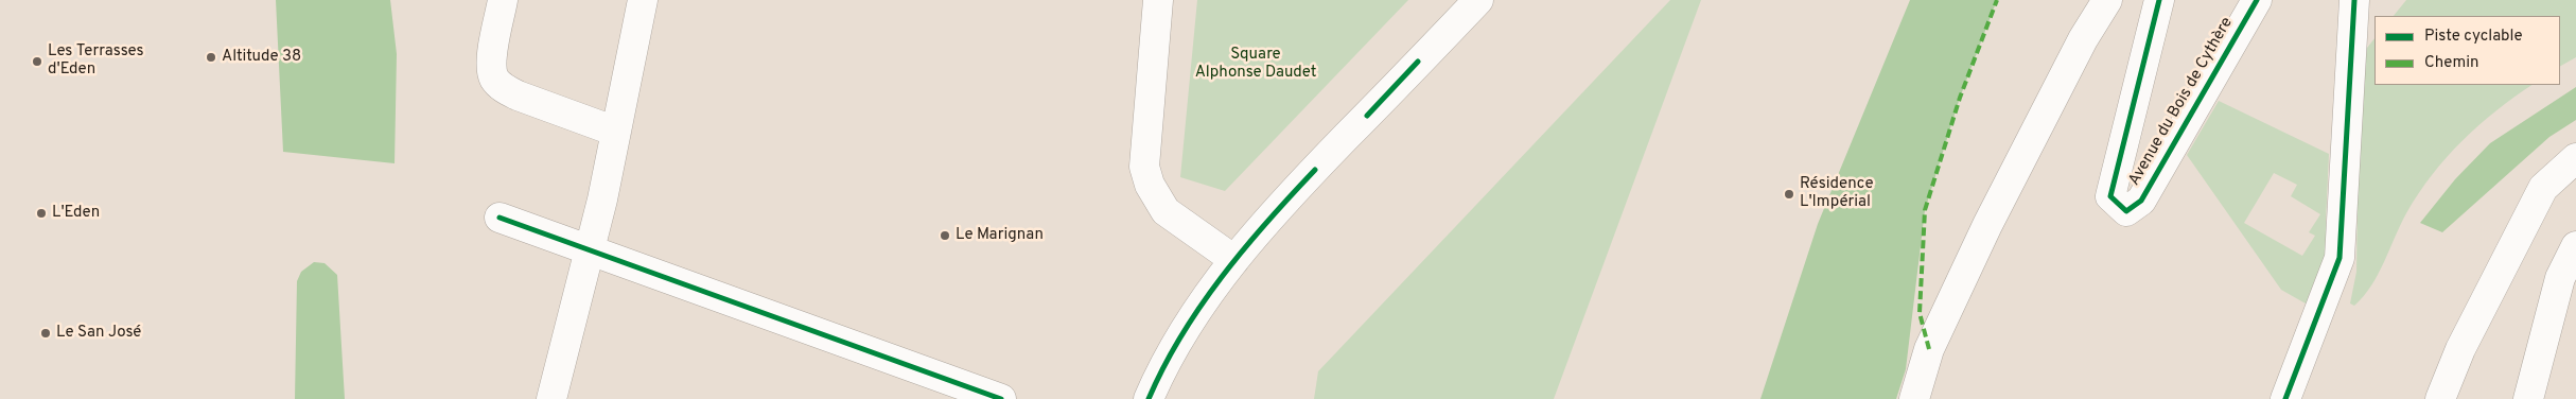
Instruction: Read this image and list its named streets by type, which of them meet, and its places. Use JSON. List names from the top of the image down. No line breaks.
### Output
{"streets":{"street":["Avenue du Bois de Cythère"]},"parks":["Square Alphonse Daudet"],"places":["Altitude 38","Les Terrasses d'Eden","Résidence L'Impérial","L'Eden","Le Marignan","Le San José"],"legend":["Piste cyclable","Chemin"]}
